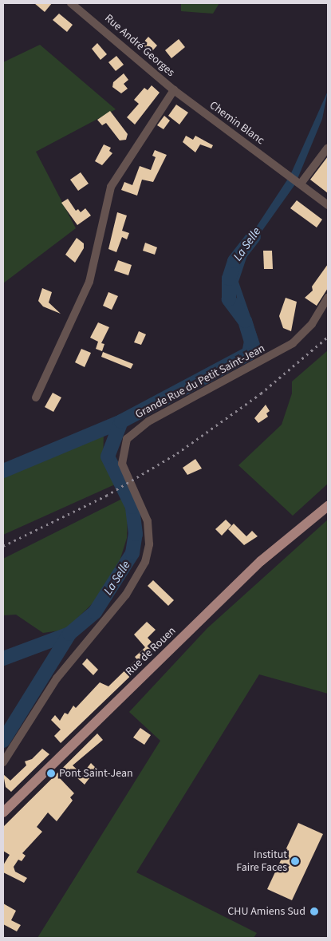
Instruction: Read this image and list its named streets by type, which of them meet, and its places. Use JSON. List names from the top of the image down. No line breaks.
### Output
{"streets":{"main road":["Rue de Rouen"],"street":["Rue André Georges","Chemin Blanc","Grande Rue du Petit Saint-Jean"]},"crossings":[["Rue André Georges","Chemin Blanc"]],"water":["La Selle"],"places":["Pont Saint-Jean","Institut Faire Faces","CHU Amiens Sud"]}
